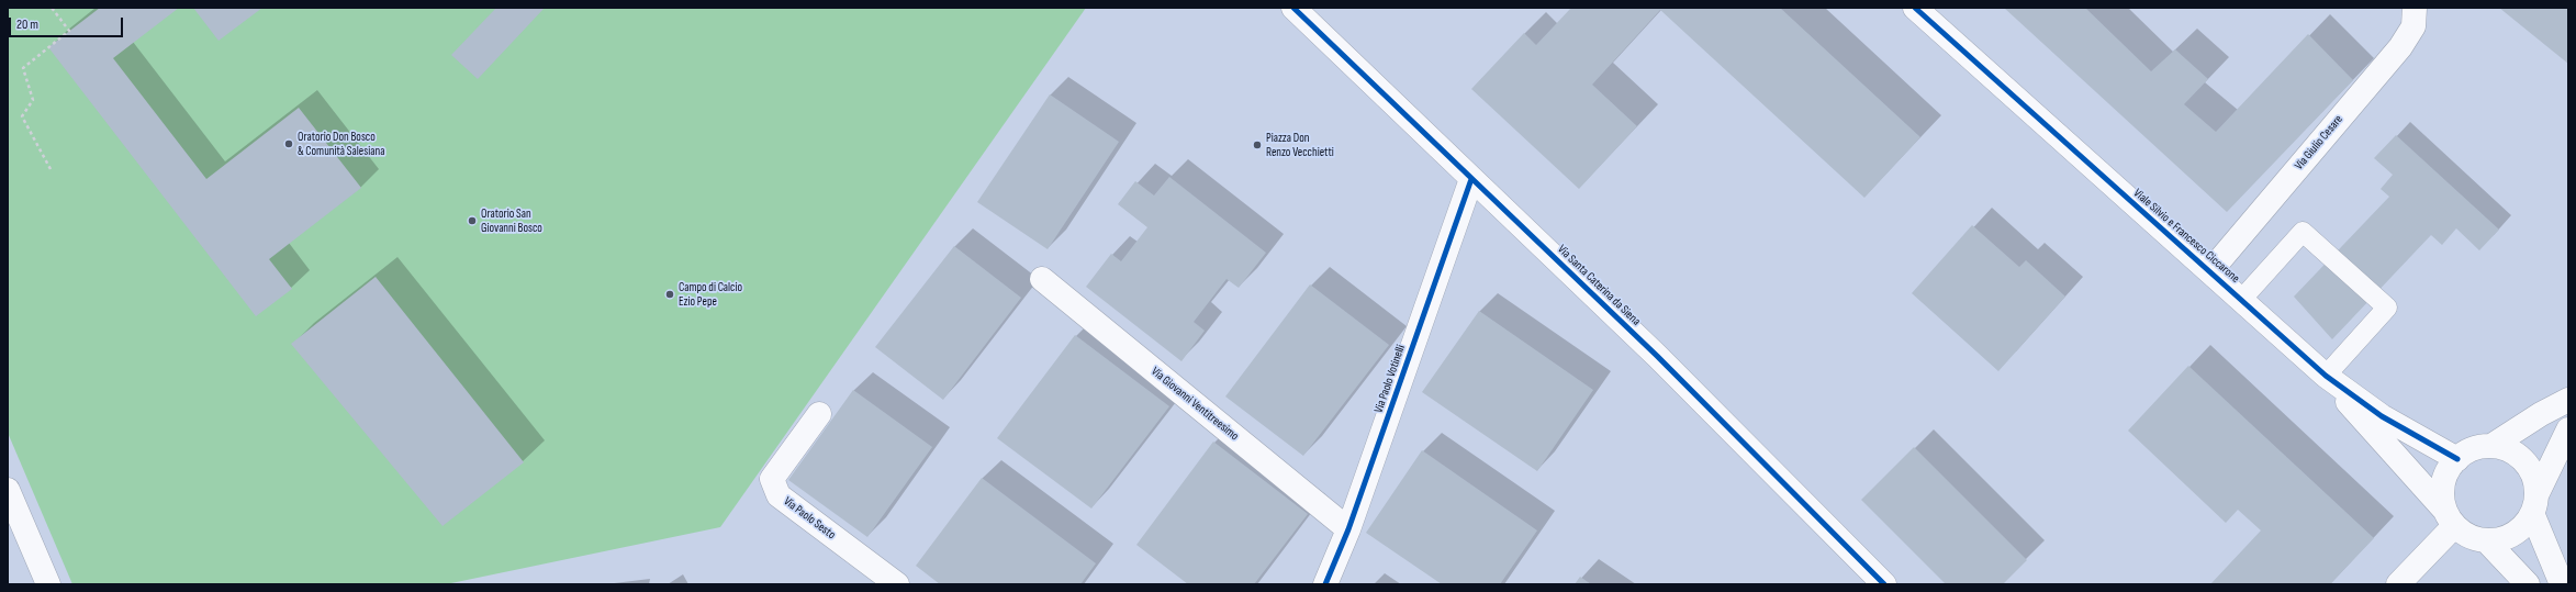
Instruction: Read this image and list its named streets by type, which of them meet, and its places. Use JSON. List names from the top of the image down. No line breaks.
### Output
{"streets":{"street":["Via Giulio Cesare","Viale Silvio e Francesco Ciccarone","Via Santa Caterina da Siena","Via Paolo Votinelli","Via Giovanni Ventitreesimo","Via Paolo Sesto"]},"crossings":[["Via Giulio Cesare","Viale Silvio e Francesco Ciccarone"],["Via Santa Caterina da Siena","Via Paolo Votinelli"],["Via Paolo Votinelli","Via Giovanni Ventitreesimo"]],"places":["Oratorio Don Bosco & Comunità Salesiana","Piazza Don Renzo Vecchietti","Oratorio San Giovanni Bosco","Campo di Calcio Ezio Pepe"],"scale_bar":"20 m"}
